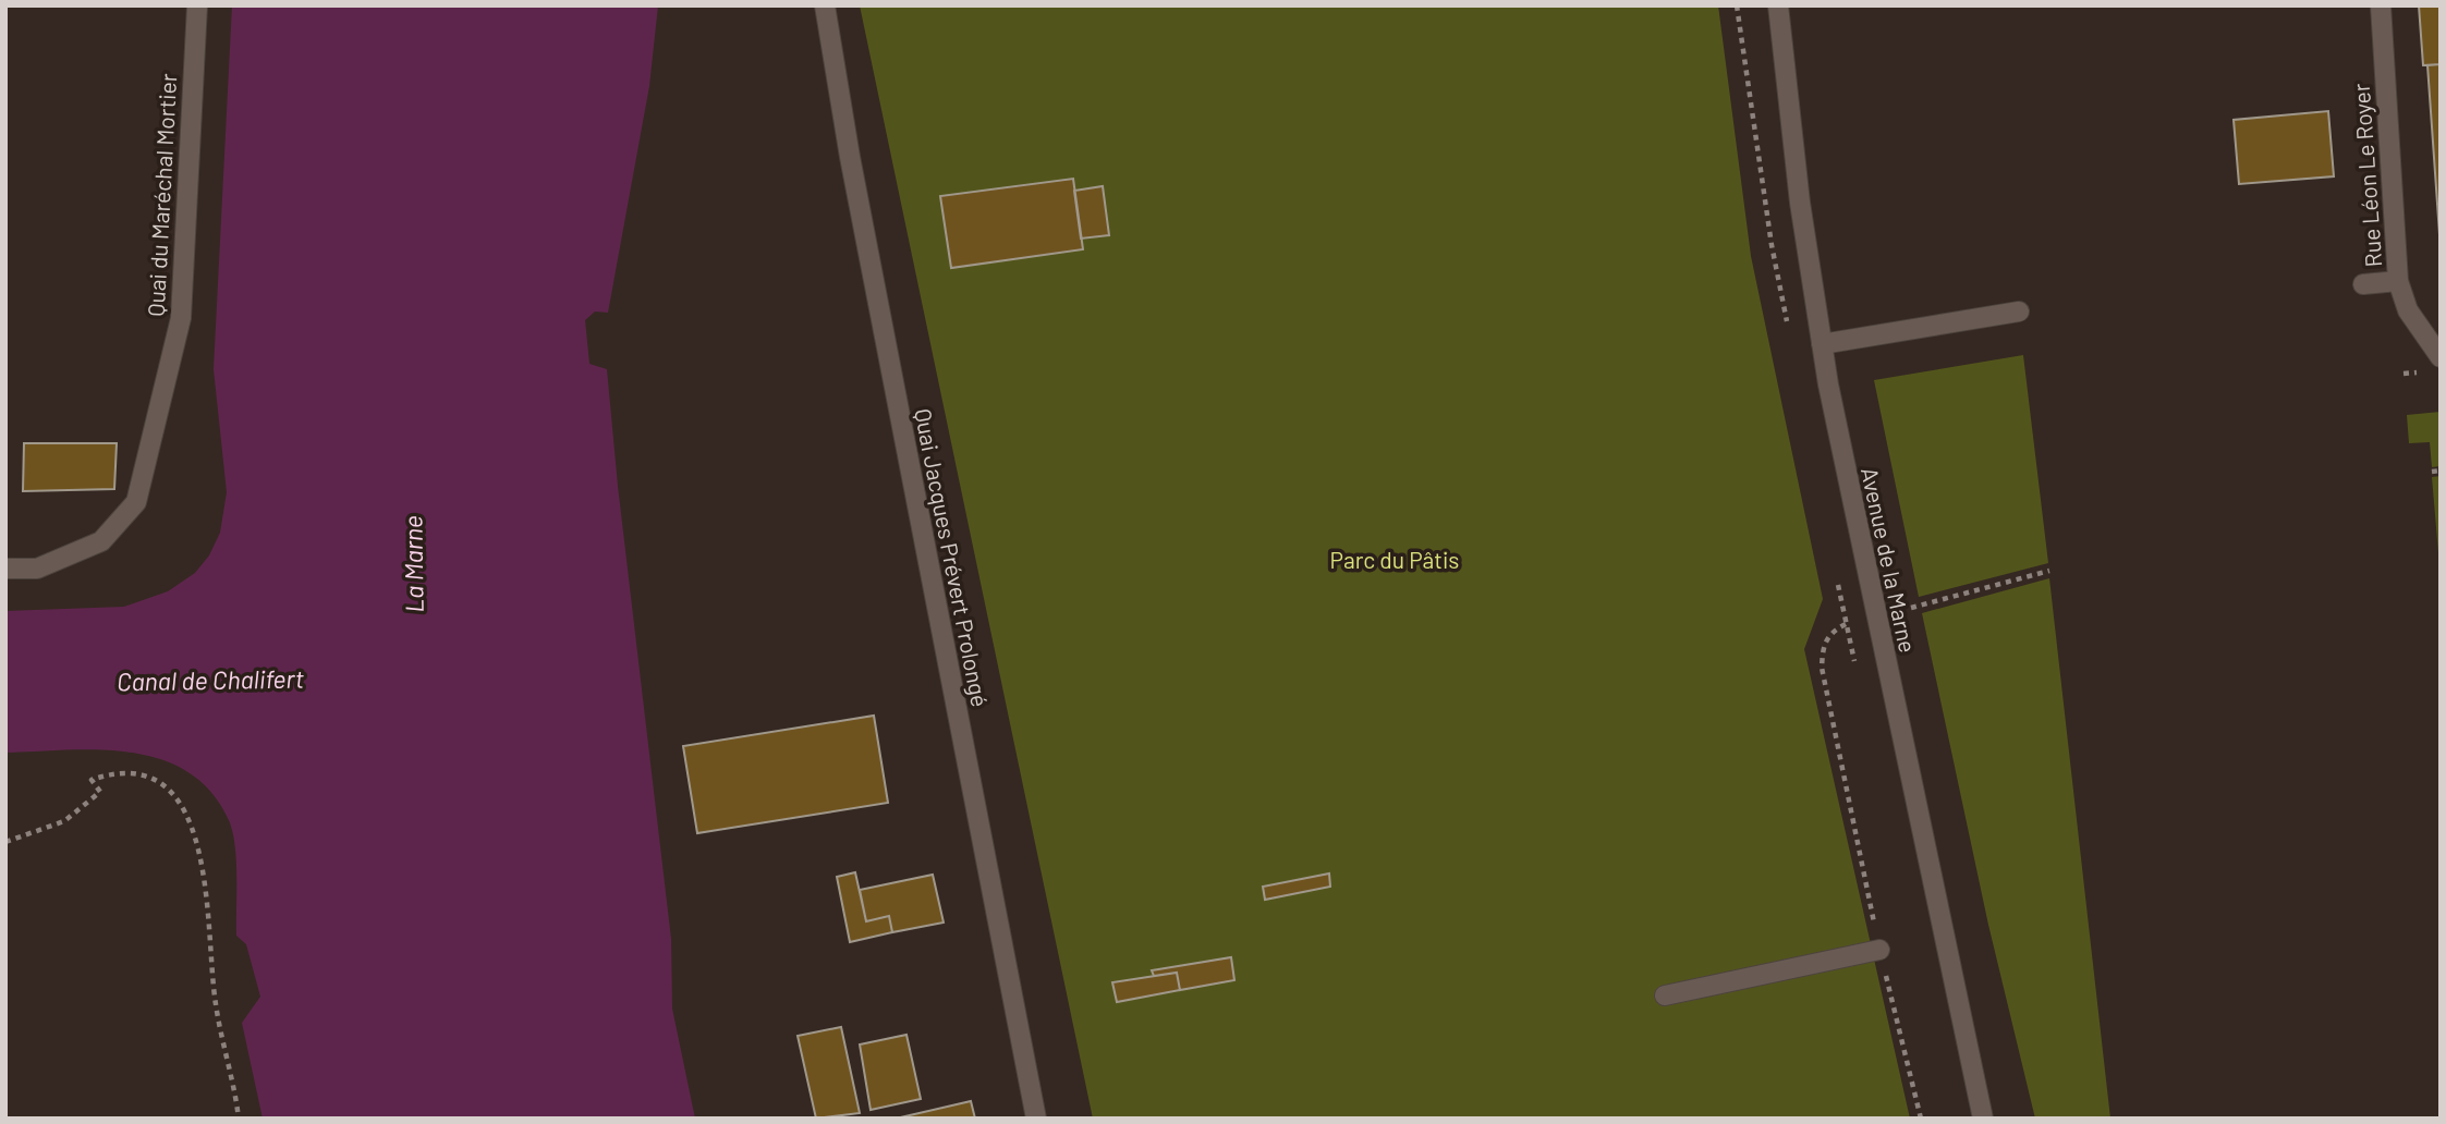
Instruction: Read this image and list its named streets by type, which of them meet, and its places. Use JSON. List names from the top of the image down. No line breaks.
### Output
{"streets":{"street":["Rue Léon Le Royer","Quai du Maréchal Mortier","Quai Jacques Prévert Prolongé","Avenue de la Marne"]},"water":["La Marne","Canal de Chalifert"],"parks":["Parc du Pâtis"]}
